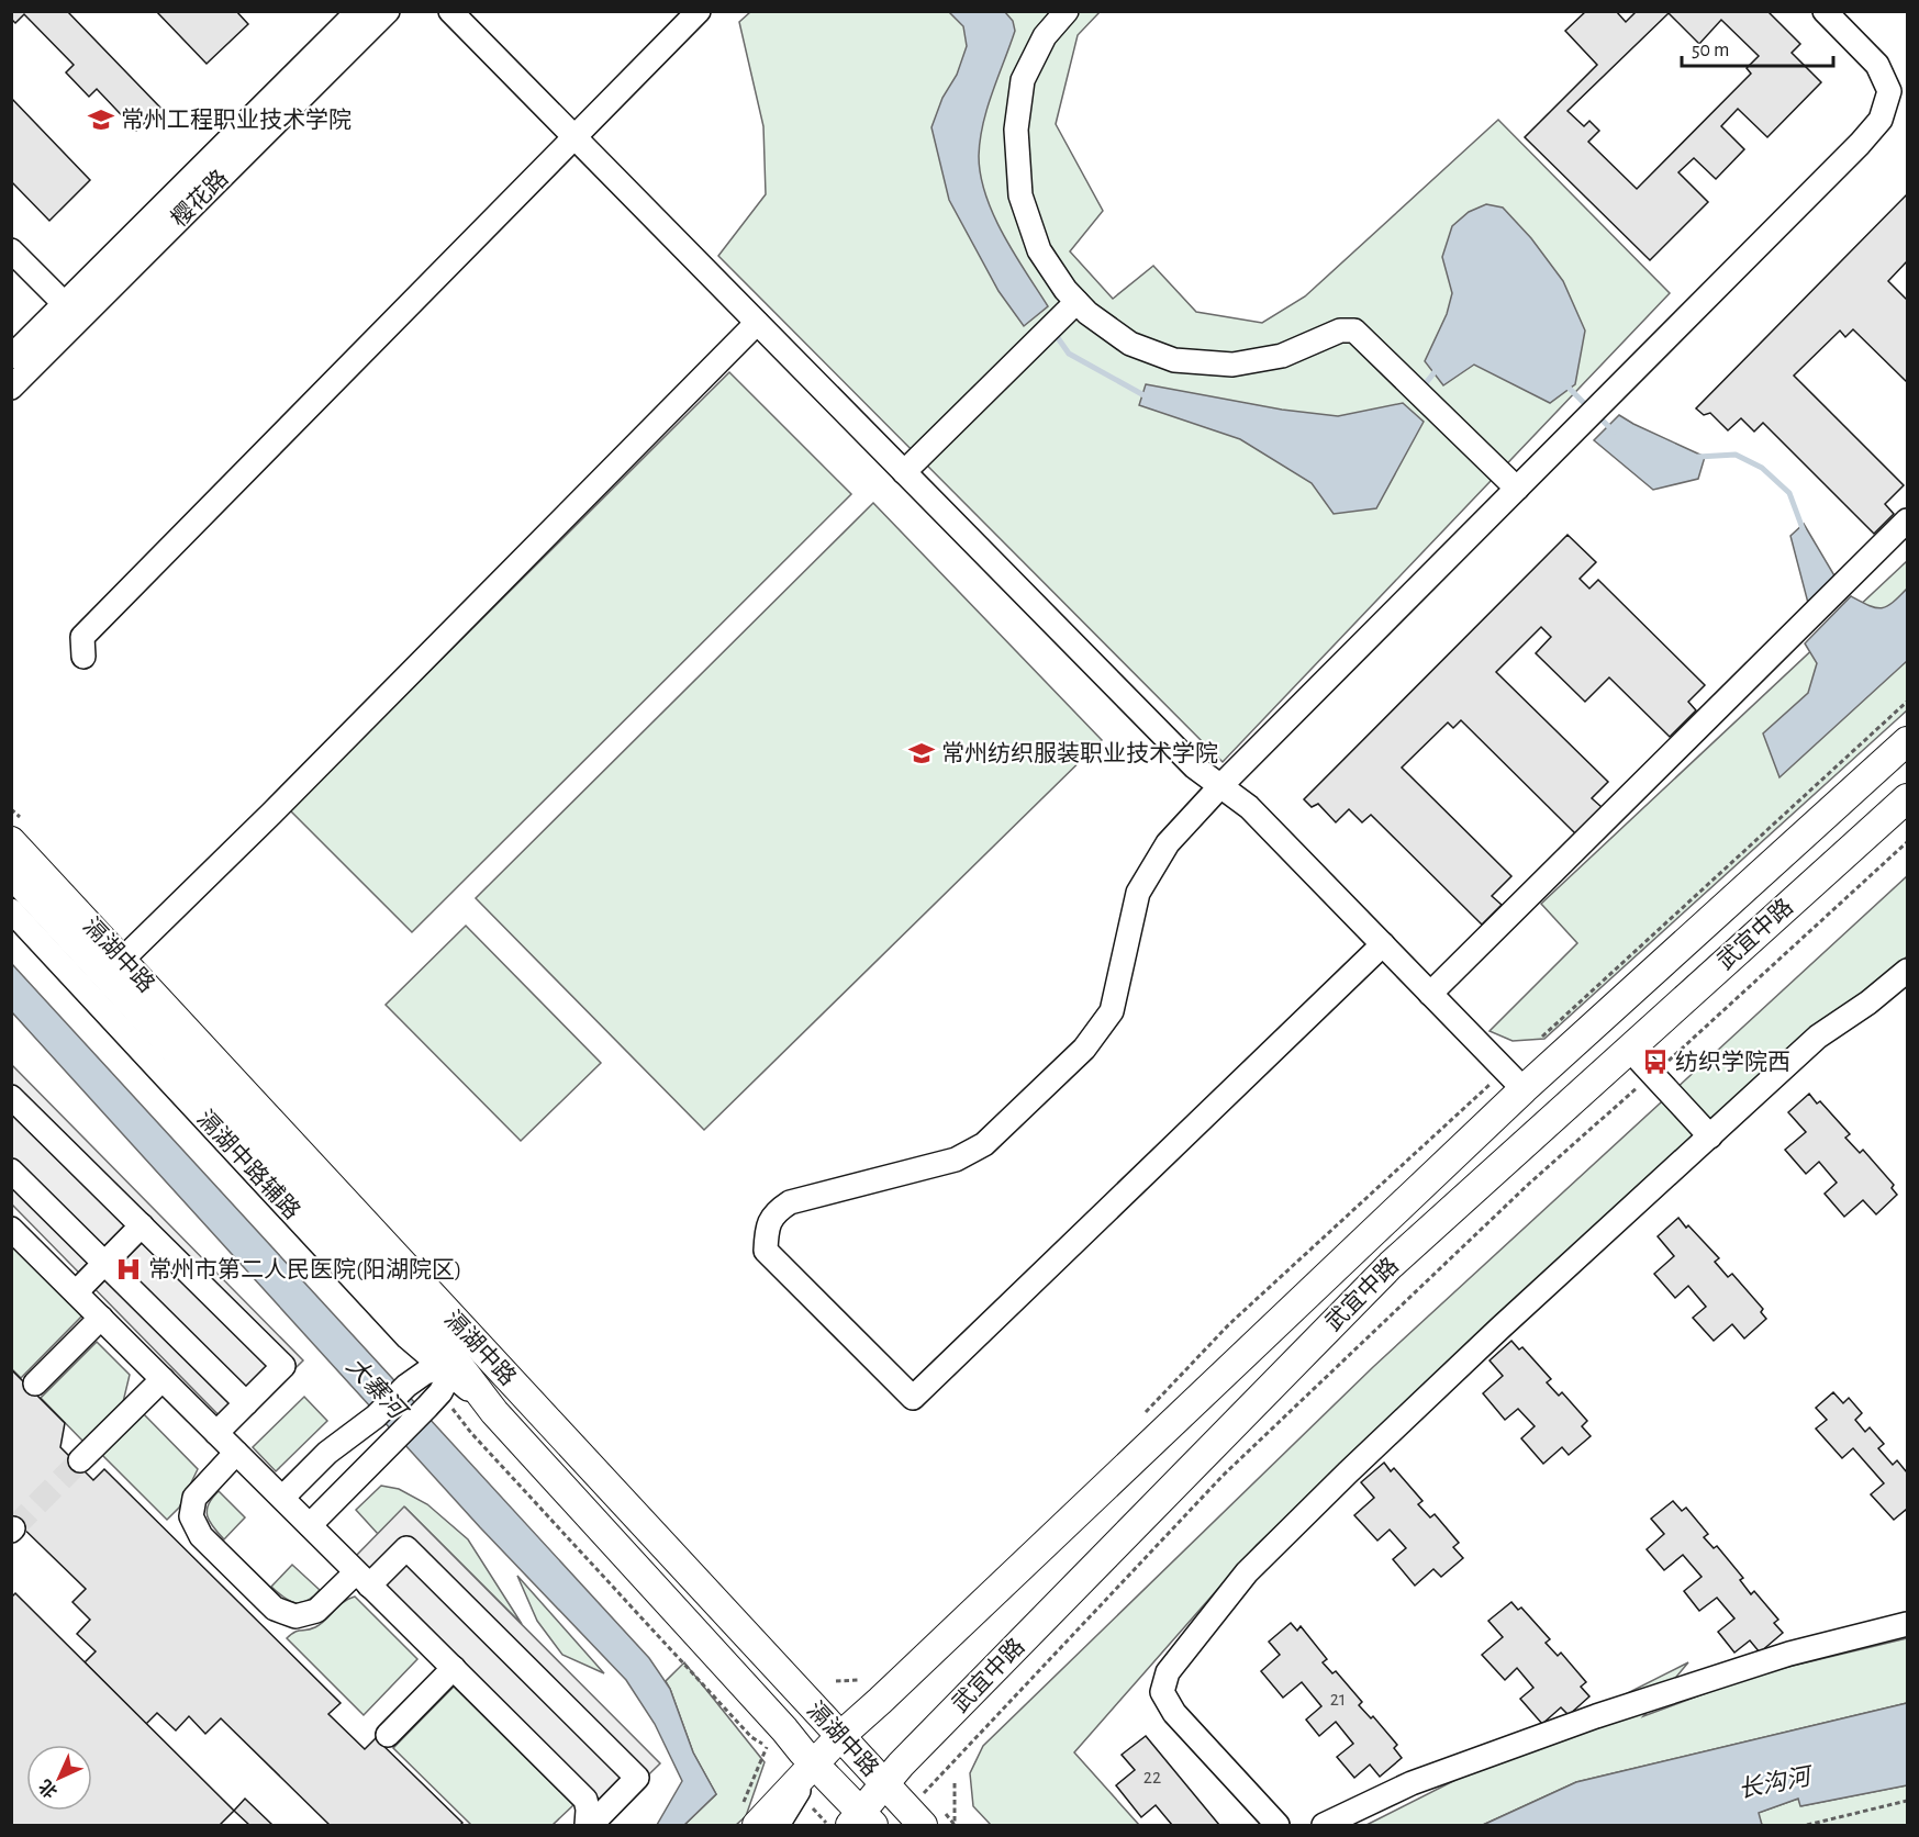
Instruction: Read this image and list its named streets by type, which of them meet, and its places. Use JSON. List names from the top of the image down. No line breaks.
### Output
{"streets":{"main road":["武宜中路","滆湖中路"],"street":["樱花路","滆湖中路辅路"]},"crossings":[["武宜中路","滆湖中路"],["滆湖中路","滆湖中路辅路"]],"water":["大寨河","长沟河"],"places":{"school or university":["常州工程职业技术学院","常州纺织服装职业技术学院"],"bus stop":["纺织学院西"],"hospital":["常州市第二人民医院(阳湖院区)"]},"house_numbers":["21","22"],"scale_bar":"50 m","north":"bottom left"}
